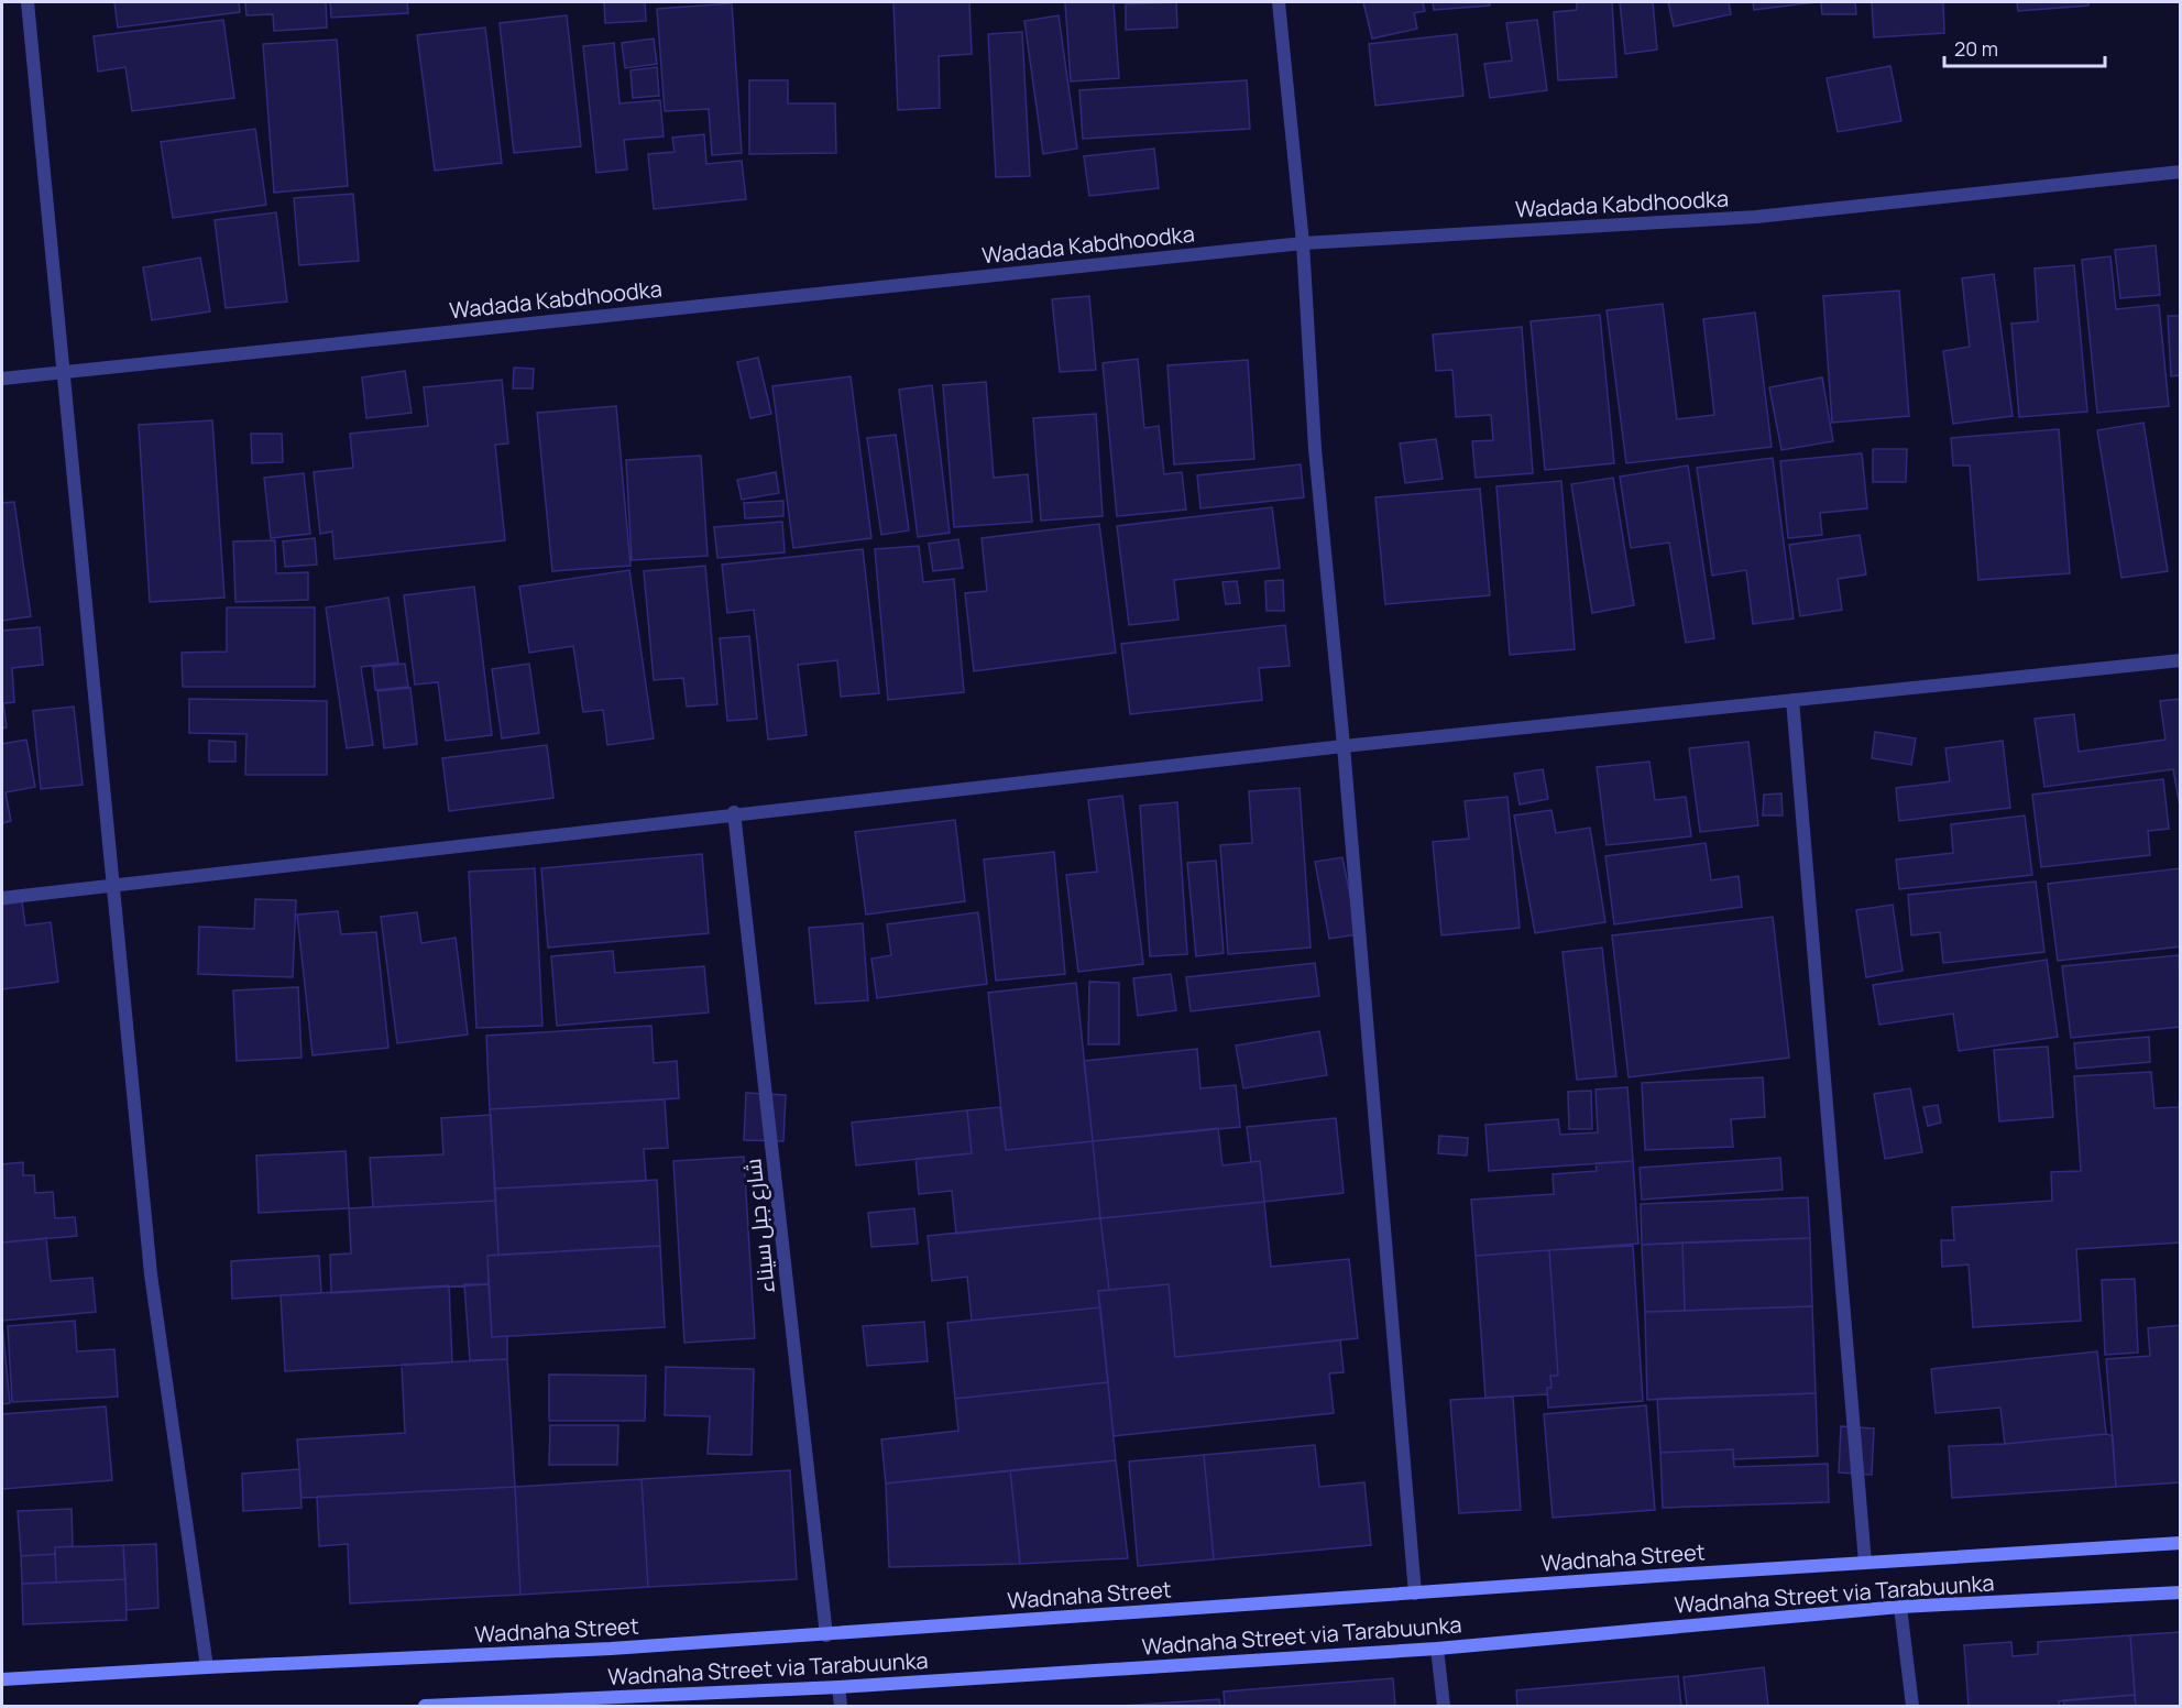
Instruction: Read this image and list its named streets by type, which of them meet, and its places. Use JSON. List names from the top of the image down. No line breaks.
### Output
{"streets":{"main road":["Wadnaha Street","Wadnaha Street via Tarabuunka"],"street":["Wadada Kabdhoodka","شارع جبل سيناء"]},"crossings":[["شارع جبل سيناء","Wadnaha Street"]],"scale_bar":"20 m"}
